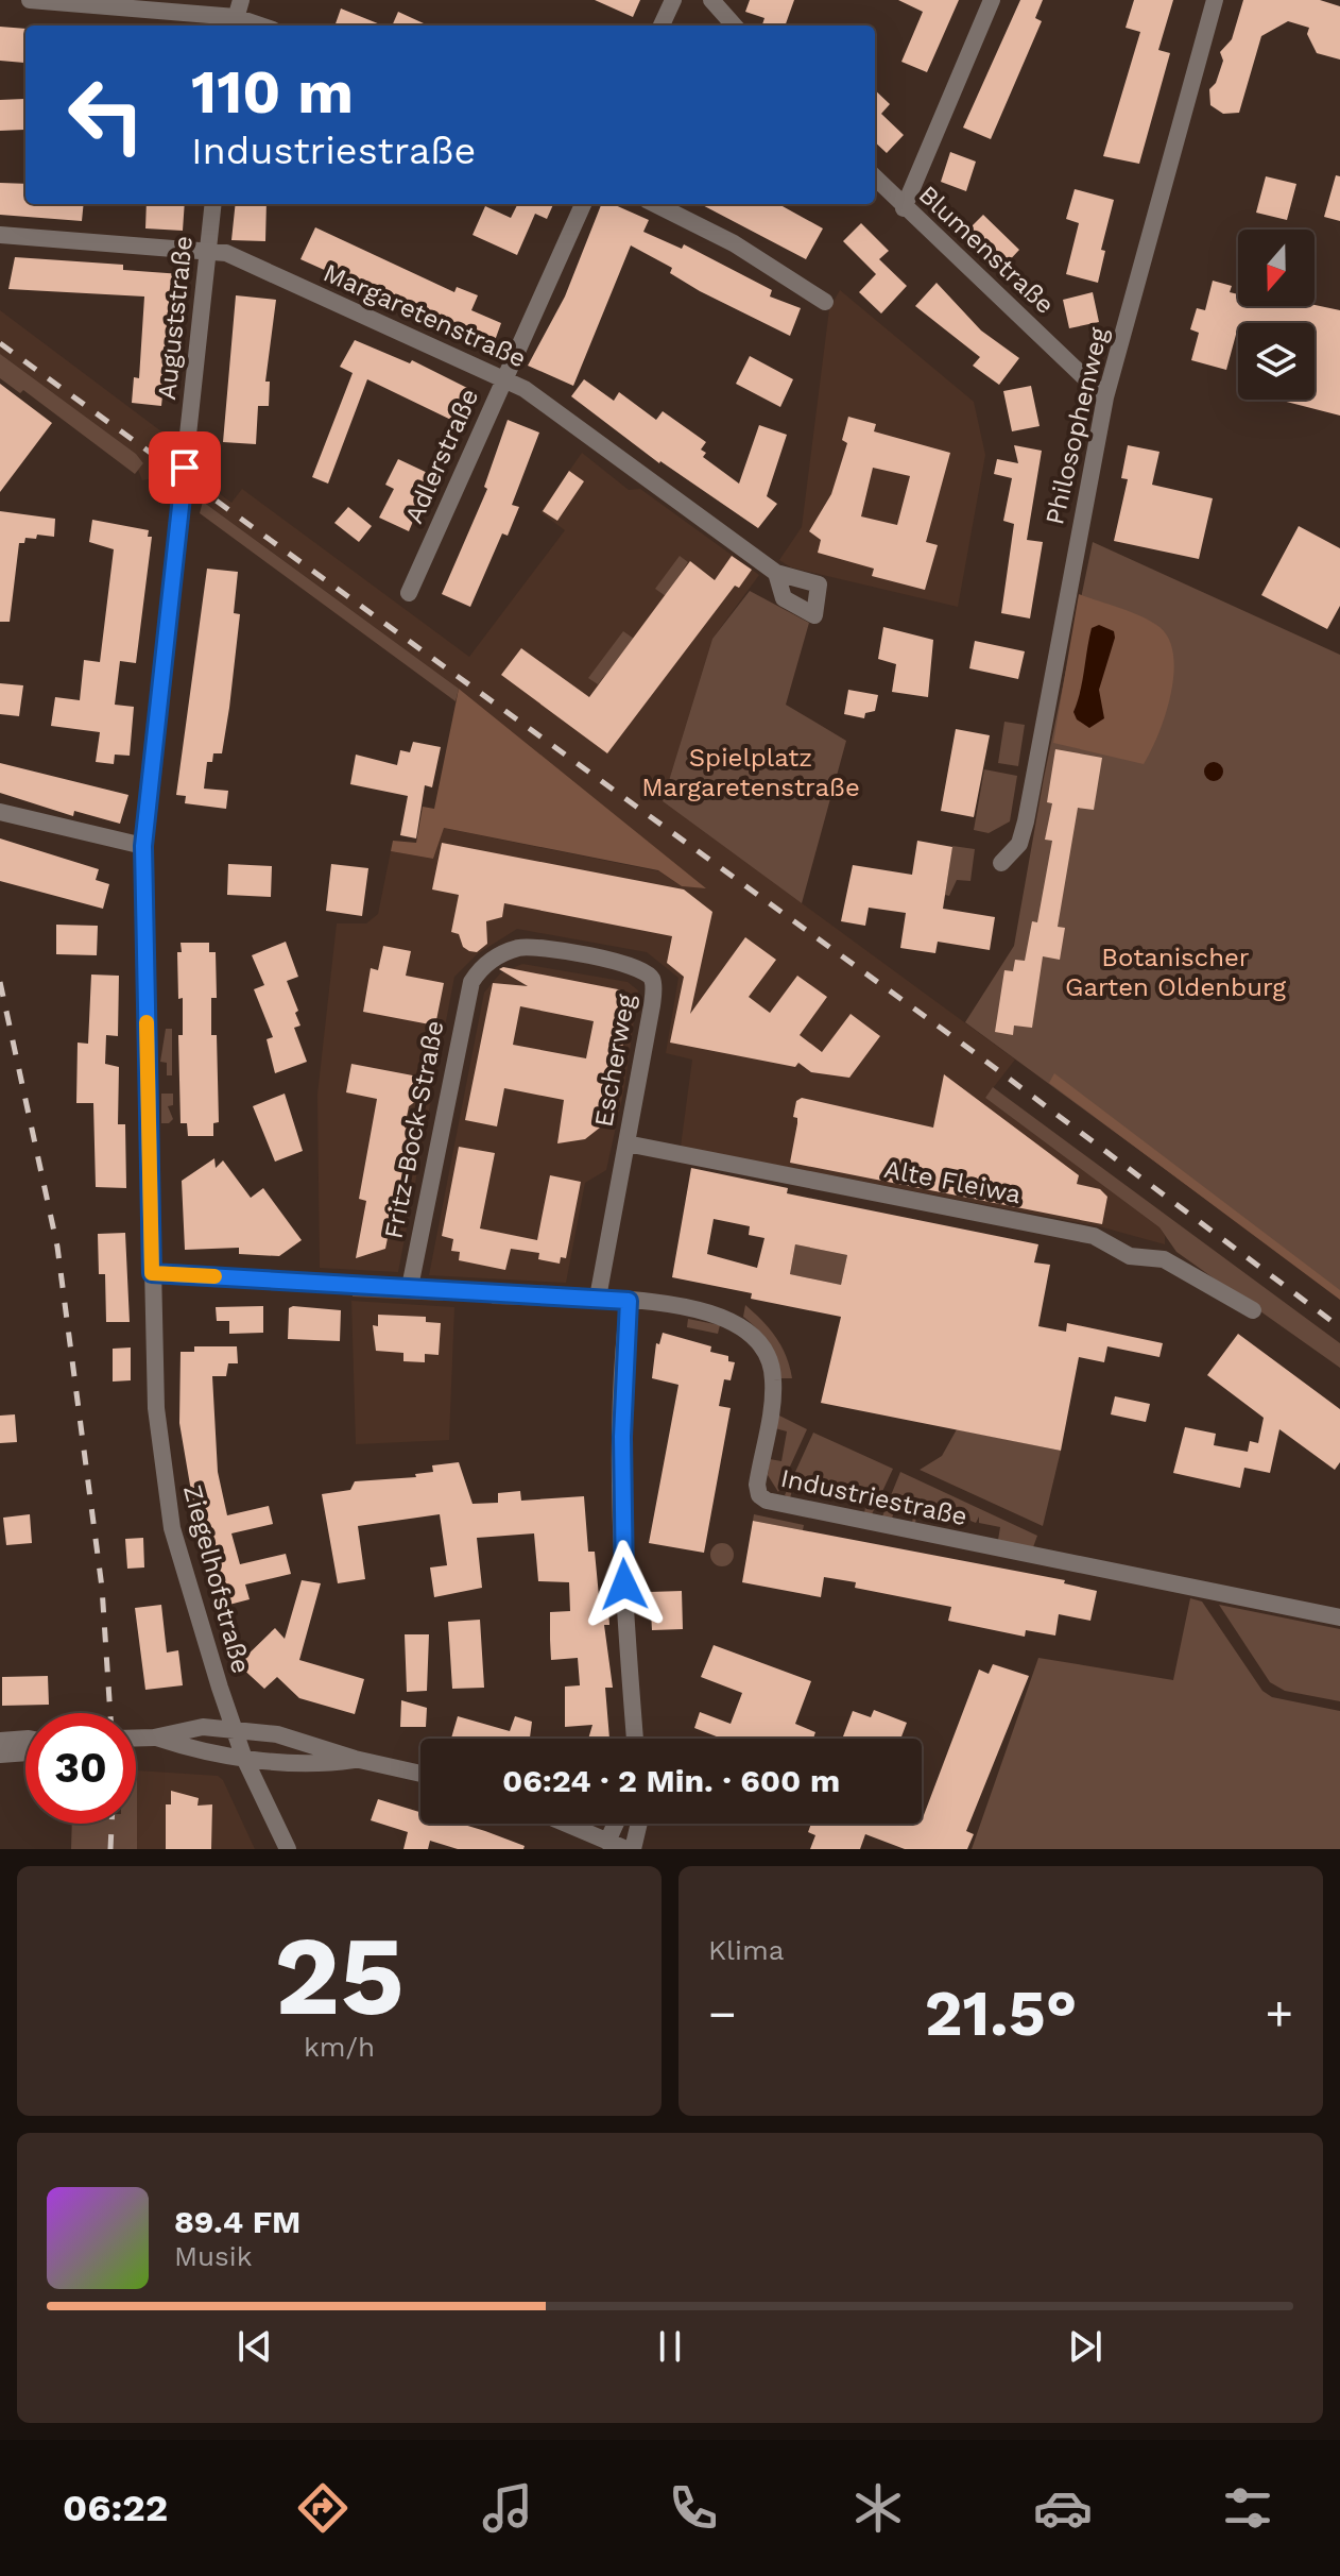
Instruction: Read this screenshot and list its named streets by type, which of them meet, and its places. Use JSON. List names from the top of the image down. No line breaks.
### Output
{"streets":{"street":["Blumenstraße","Margaretenstraße","Auguststraße","Philosophenweg","Adlerstraße","Escherweg","Fritz-Bock-Straße","Alte Fleiwa","Industriestraße","Ziegelhofstraße"]},"crossings":[["Blumenstraße","Philosophenweg"],["Margaretenstraße","Auguststraße"],["Margaretenstraße","Adlerstraße"],["Auguststraße","Ziegelhofstraße"],["Escherweg","Fritz-Bock-Straße"],["Escherweg","Alte Fleiwa"],["Escherweg","Industriestraße"],["Fritz-Bock-Straße","Industriestraße"],["Industriestraße","Ziegelhofstraße"]],"parks":["Spielplatz Margaretenstraße","Botanischer Garten Oldenburg"],"north":"bottom","page":{"turn":["110 m","Industriestraße"],"limit":"30","trip":"06:24 · 2 Min. · 600 m","tile":[["25","km/h"],"Klima"],"heat":["−","21.5°","+"],"song":["89.4 FM","Musik"],"tabs":"06:22"}}
